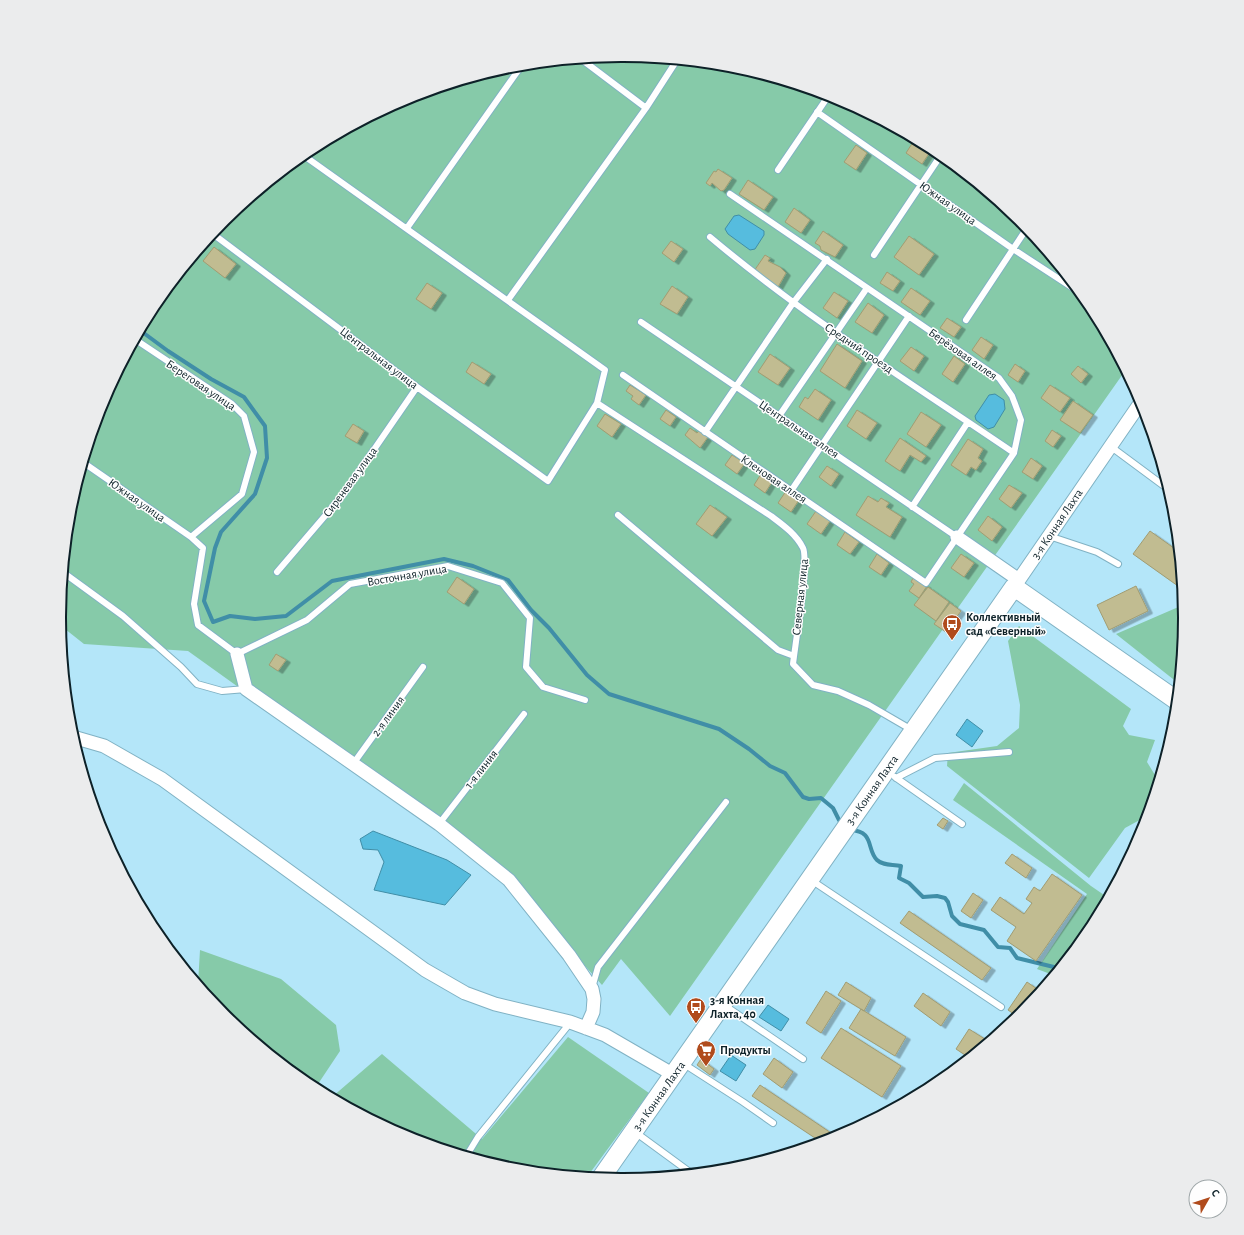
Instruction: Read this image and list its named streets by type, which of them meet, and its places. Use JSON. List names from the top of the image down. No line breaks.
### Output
{"streets":{"main road":["3-я Конная Лахта"],"lane":["Южная улица","Средний проезд","Берёзовая аллея","Центральная улица","Береговая улица","Центральная аллея","Кленовая аллея","Сиреневая улица","Восточная улица","Северная улица","2-я линия","1-я линия"]},"crossings":[["Южная улица","Береговая улица"],["Средний проезд","Берёзовая аллея"],["Берёзовая аллея","Центральная аллея"],["Берёзовая аллея","Кленовая аллея"],["Центральная улица","Сиреневая улица"],["Центральная улица","Северная улица"]],"places":{"bus stop":["Коллективный сад «Северный»","3-я Конная Лахта, 40"],"supermarket":["Продукты"]},"north":"top right"}
